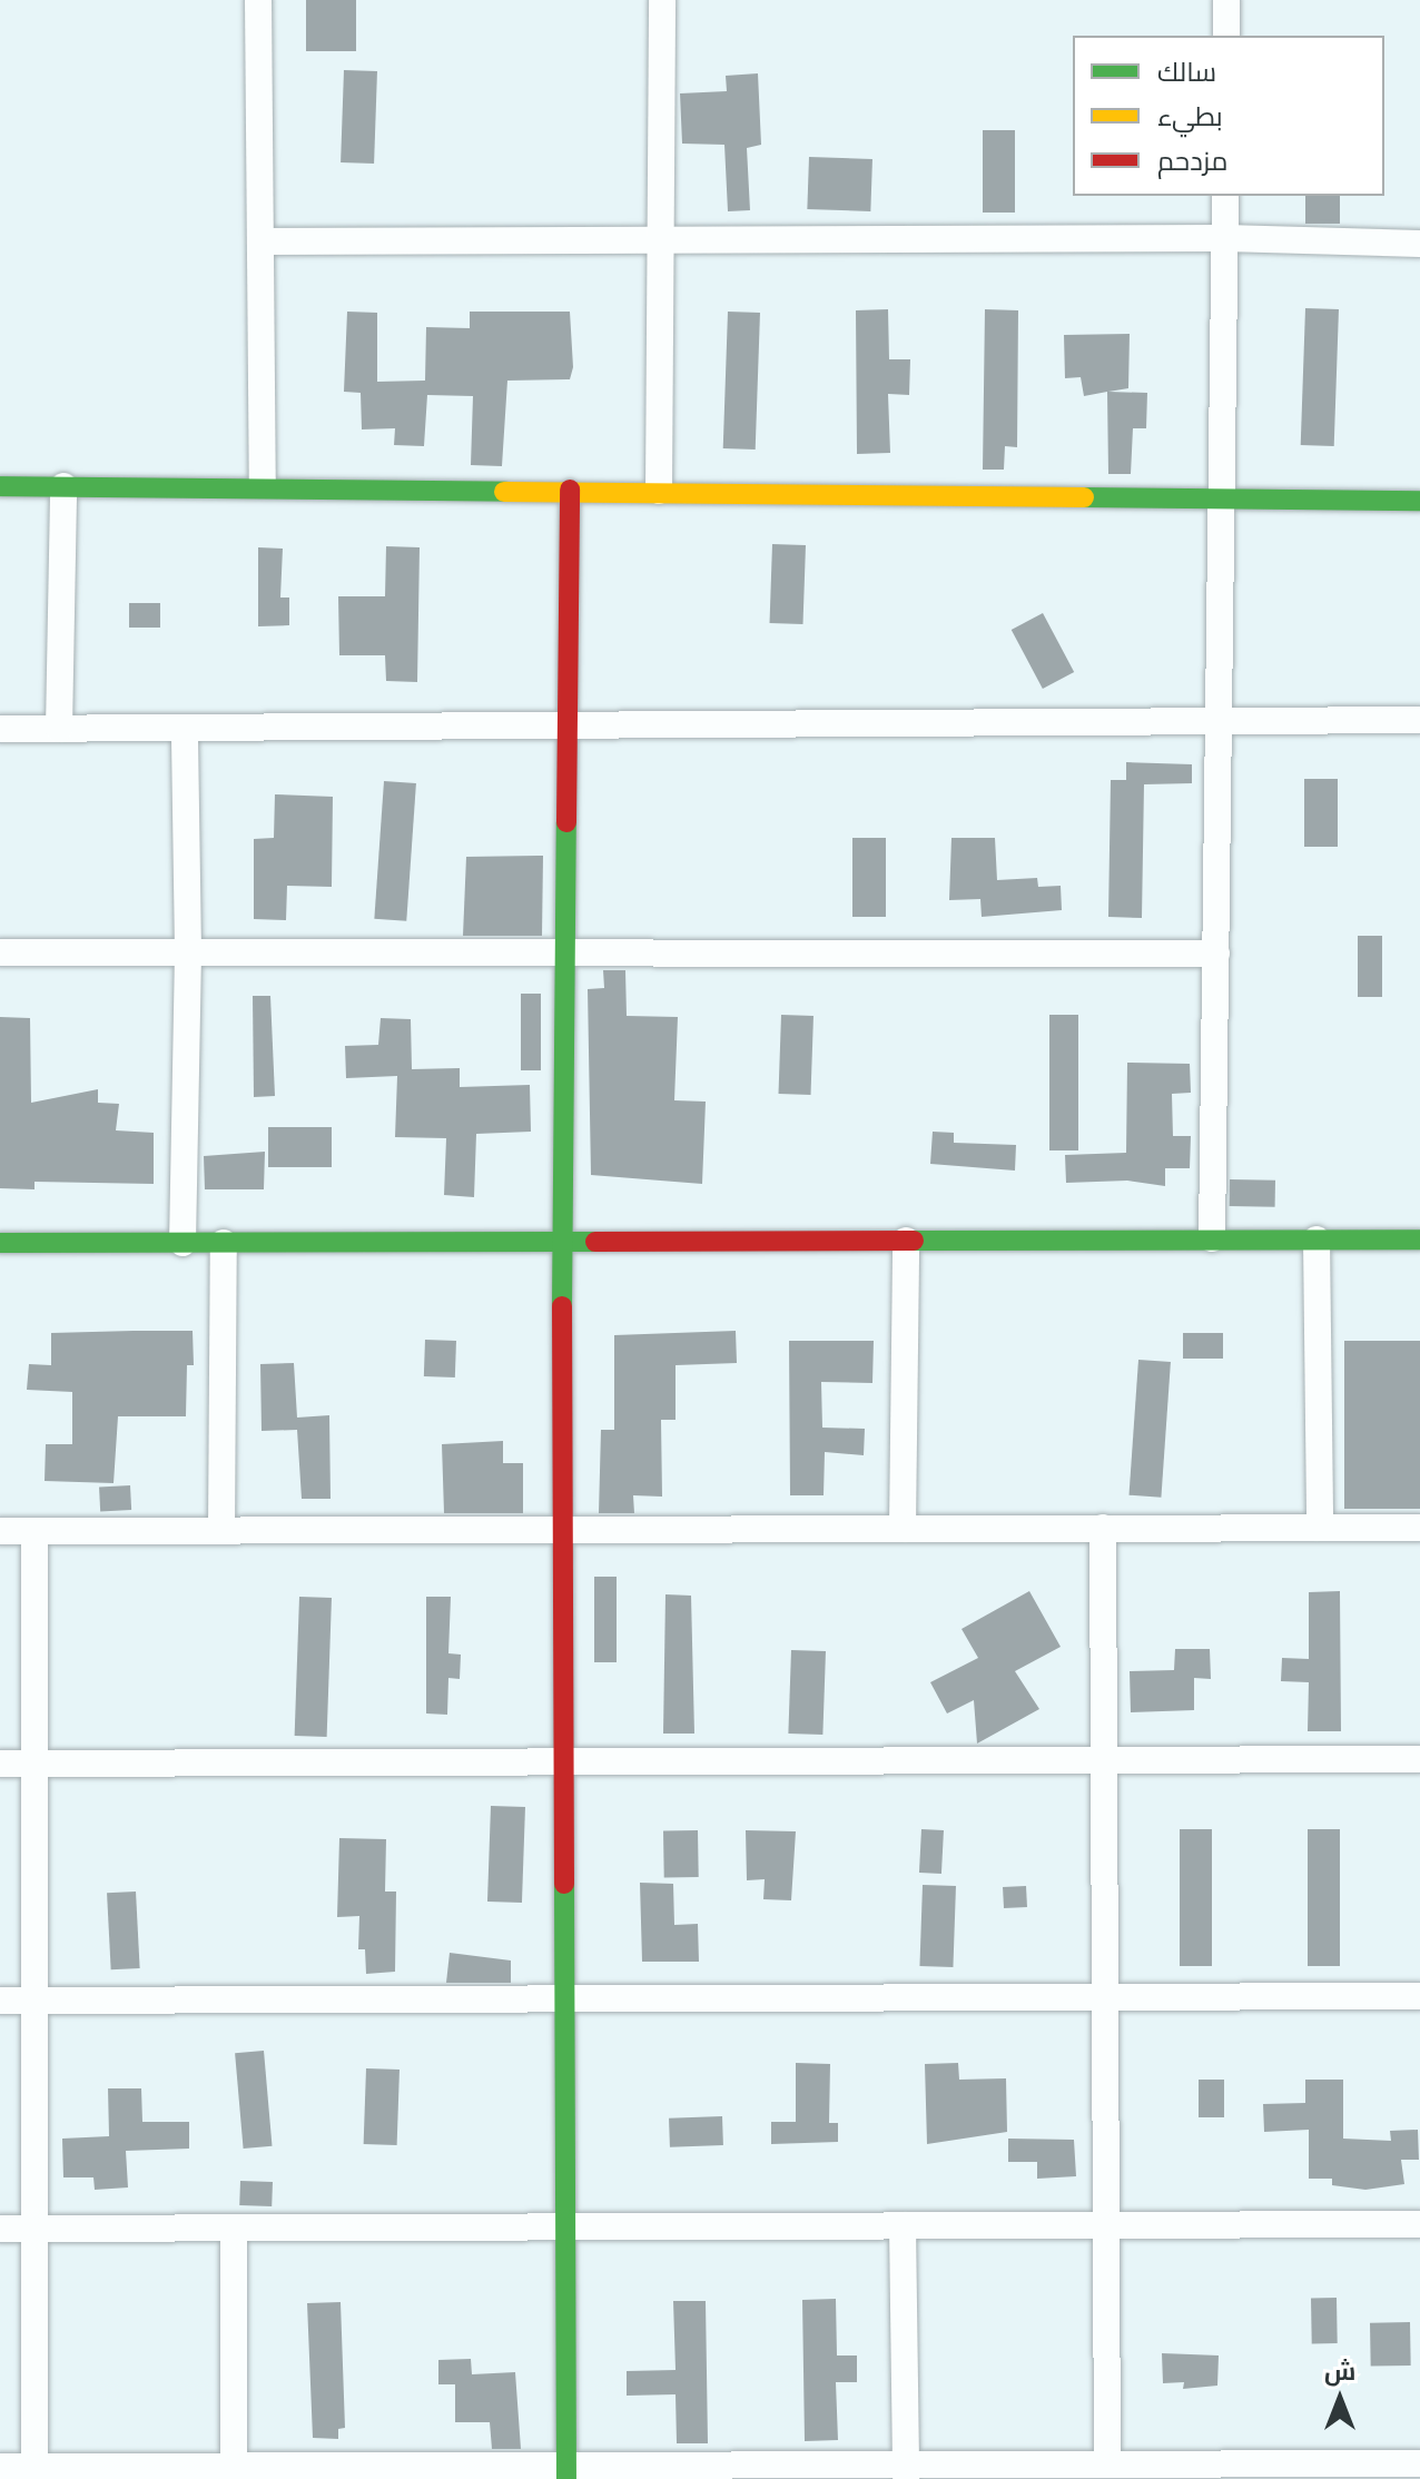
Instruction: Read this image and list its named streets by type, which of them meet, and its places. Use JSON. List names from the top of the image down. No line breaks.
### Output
{"legend":["سالك","بطيء","مزدحم"],"north":"top"}
